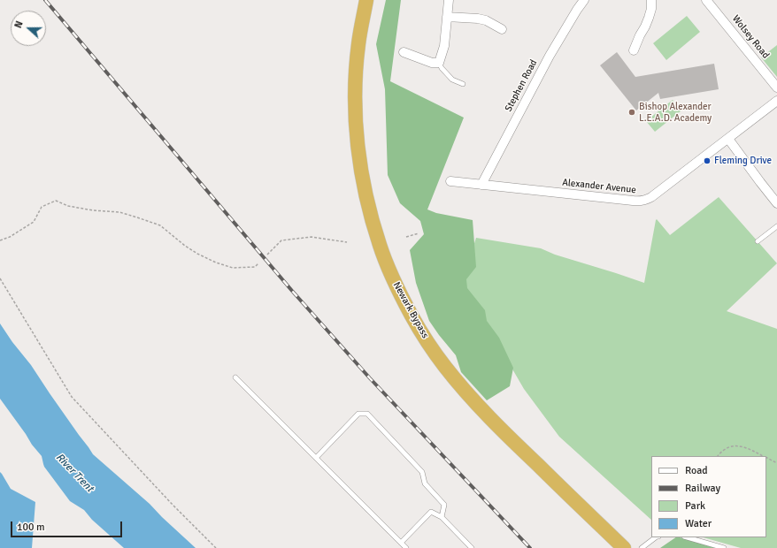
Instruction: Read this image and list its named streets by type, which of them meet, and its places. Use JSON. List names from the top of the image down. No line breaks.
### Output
{"streets":{"highway":["Newark Bypass"],"street":["Wolsey Road","Stephen Road","Alexander Avenue"]},"crossings":[["Stephen Road","Alexander Avenue"]],"water":["River Trent"],"places":["Bishop Alexander L.E.A.D. Academy","Fleming Drive"],"legend":["Road","Railway","Park","Water"],"scale_bar":"100 m","north":"left"}
